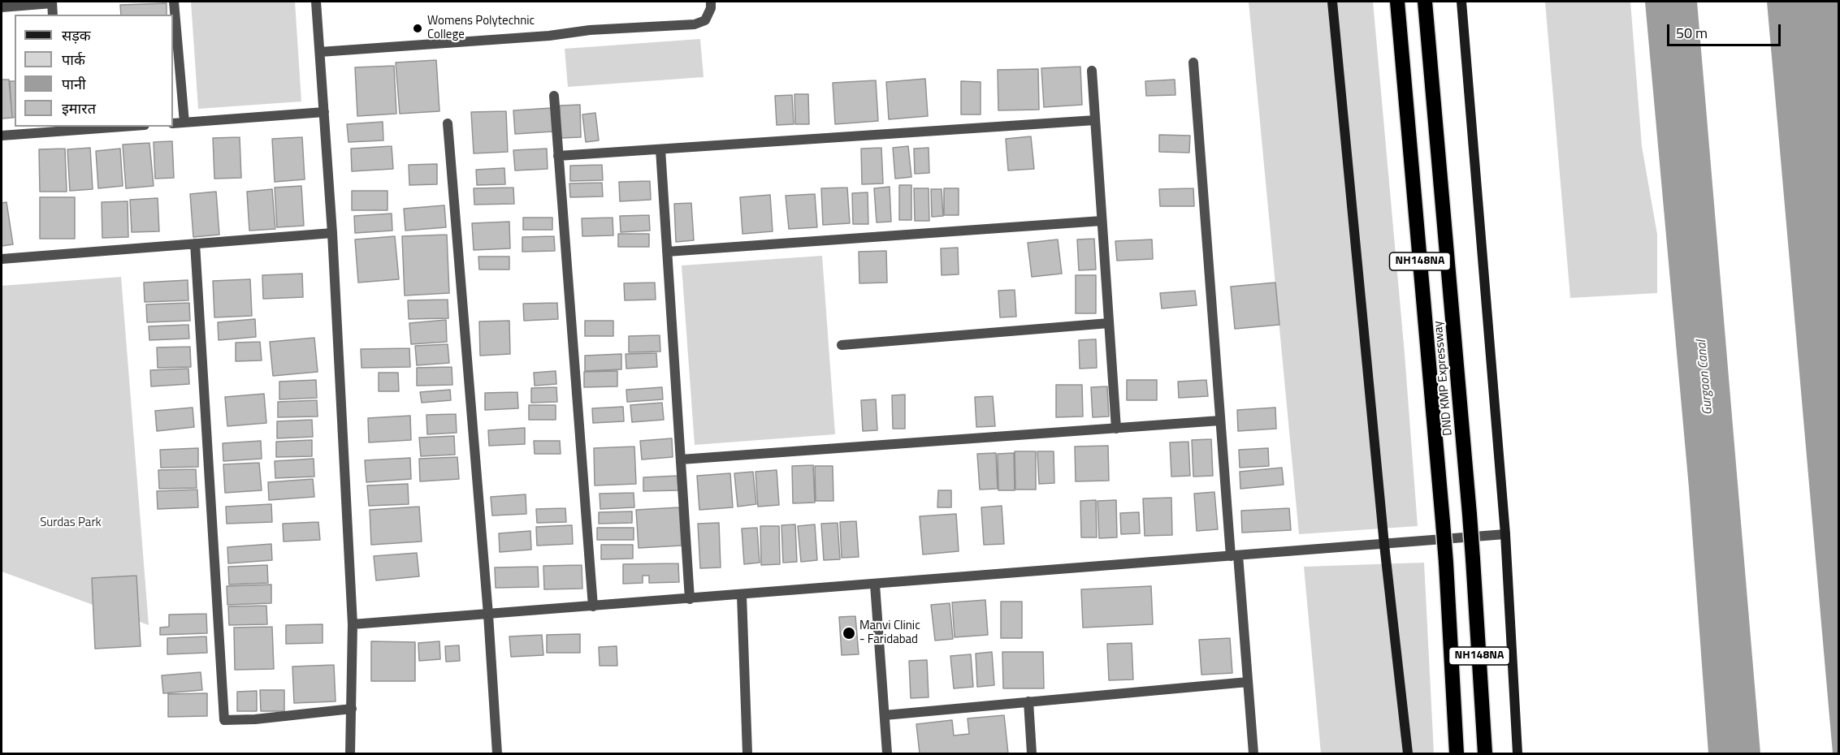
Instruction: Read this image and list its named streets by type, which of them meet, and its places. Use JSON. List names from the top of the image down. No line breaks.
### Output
{"streets":{"highway":["NH148NA","DND KMP Expressway"]},"water":["Gurgaon Canal"],"parks":["Surdas Park"],"places":["Womens Polytechnic College","Manvi Clinic - Faridabad"],"legend":["सड़क","पार्क","पानी","इमारत"],"scale_bar":"50 m"}
